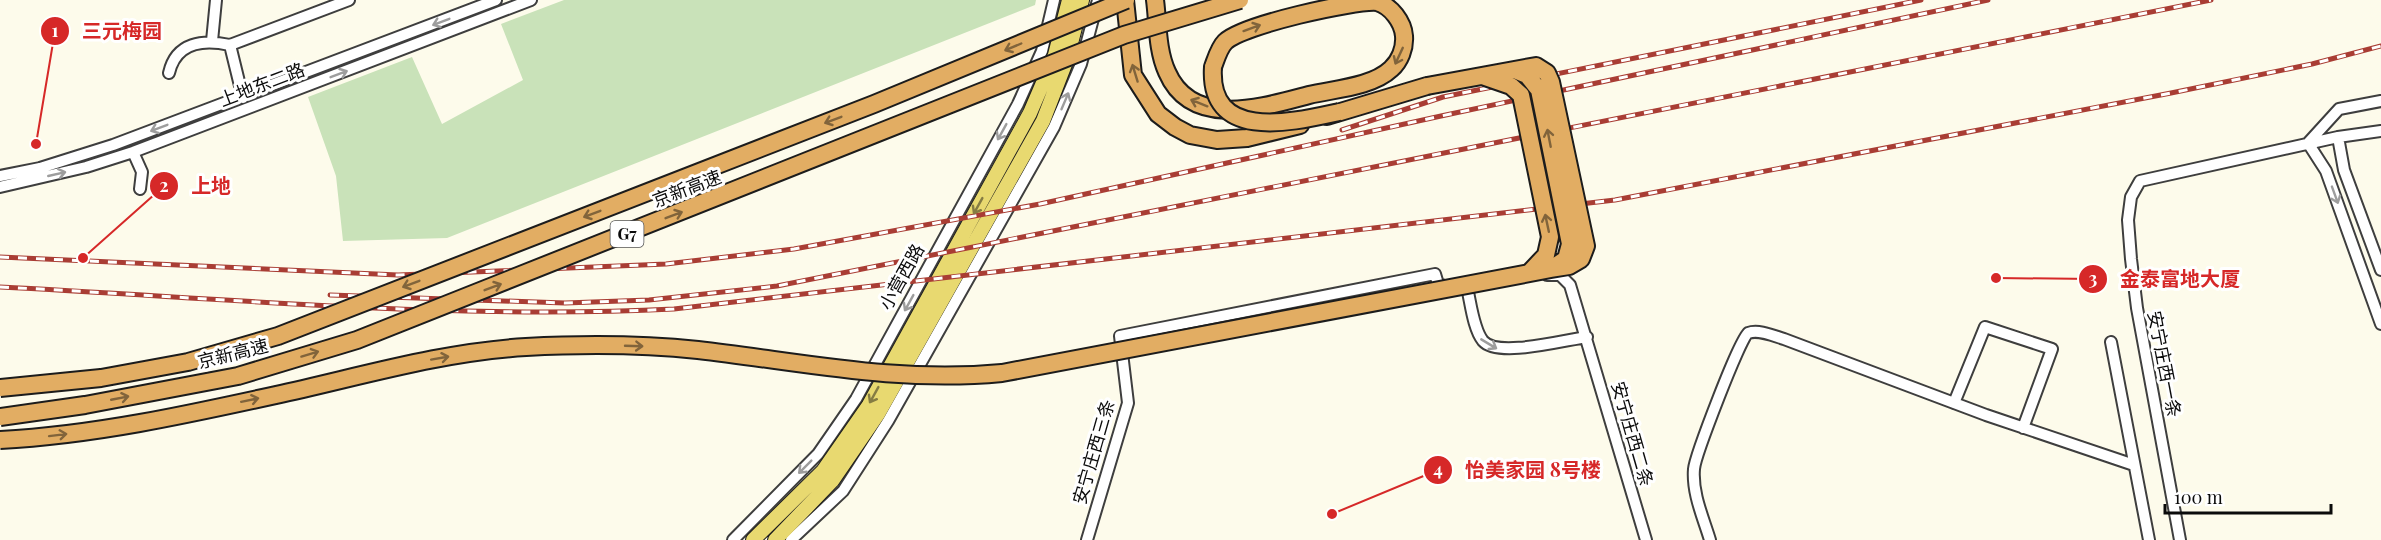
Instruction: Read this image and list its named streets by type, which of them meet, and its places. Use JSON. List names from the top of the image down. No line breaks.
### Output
{"streets":{"highway":["京新高速","G7"],"main road":["小营西路"],"street":["上地东二路","安宁庄西一条","安宁庄西二条","安宁庄西三条"]},"crossings":[["安宁庄西二条","安宁庄西三条"]],"places":["三元梅园","上地","金泰富地大厦","怡美家园 8号楼"],"scale_bar":"100 m"}
